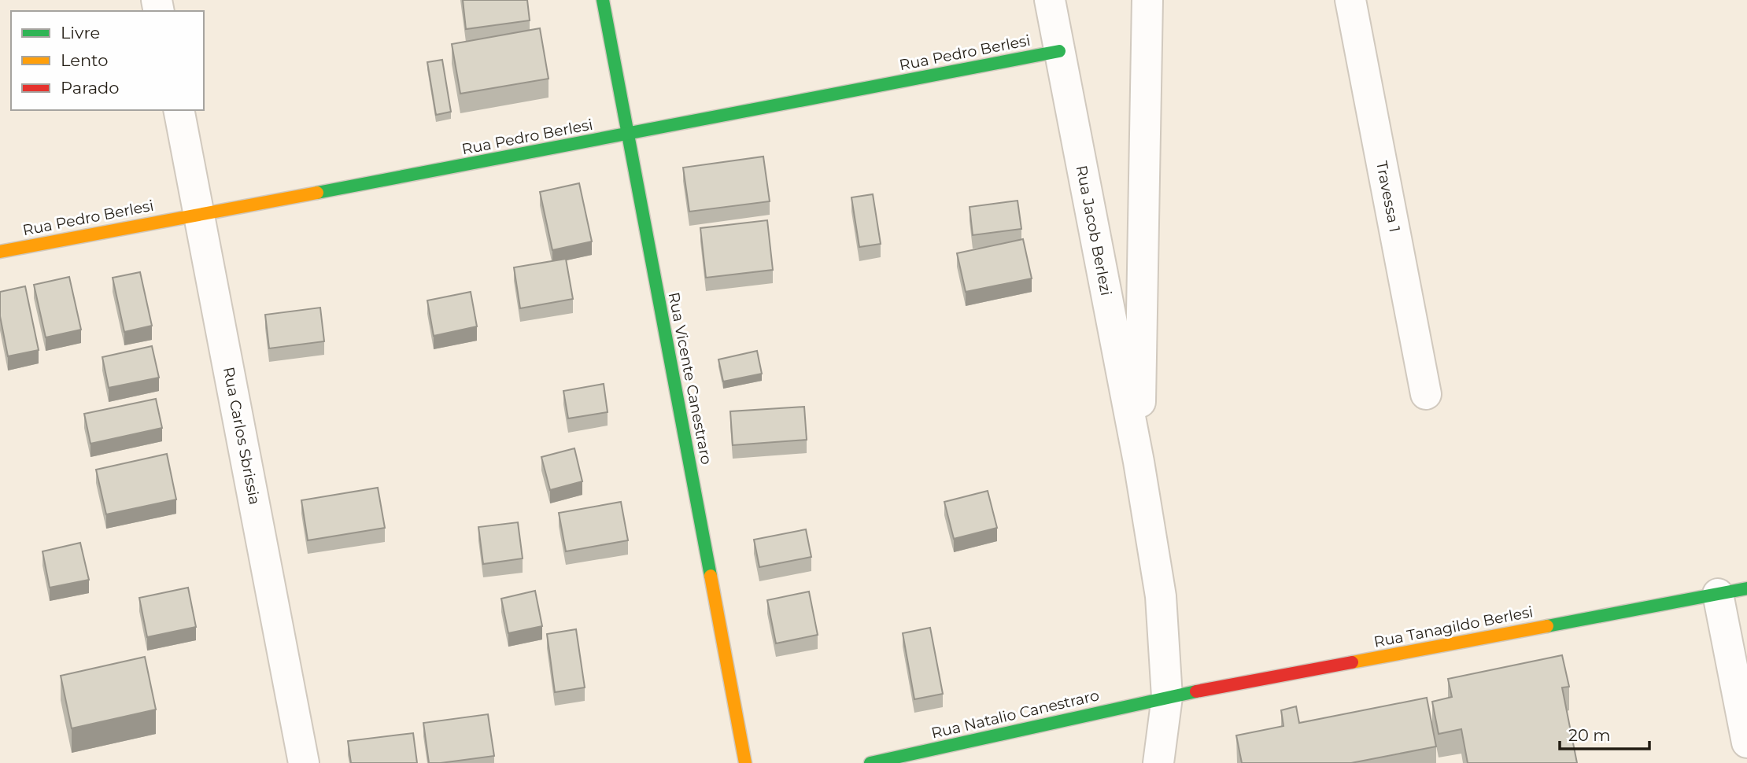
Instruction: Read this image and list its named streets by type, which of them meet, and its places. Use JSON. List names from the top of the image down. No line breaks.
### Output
{"streets":{"street":["Rua Pedro Berlesi","Travessa 1","Rua Jacob Berlezi","Rua Vicente Canestraro","Rua Carlos Sbrissia","Rua Tanagildo Berlesi","Rua Natalio Canestraro"]},"crossings":[["Rua Pedro Berlesi","Rua Jacob Berlezi"],["Rua Pedro Berlesi","Rua Vicente Canestraro"],["Rua Pedro Berlesi","Rua Carlos Sbrissia"],["Rua Jacob Berlezi","Rua Tanagildo Berlesi"],["Rua Jacob Berlezi","Rua Natalio Canestraro"],["Rua Tanagildo Berlesi","Rua Natalio Canestraro"]],"legend":["Livre","Lento","Parado"],"scale_bar":"20 m"}
